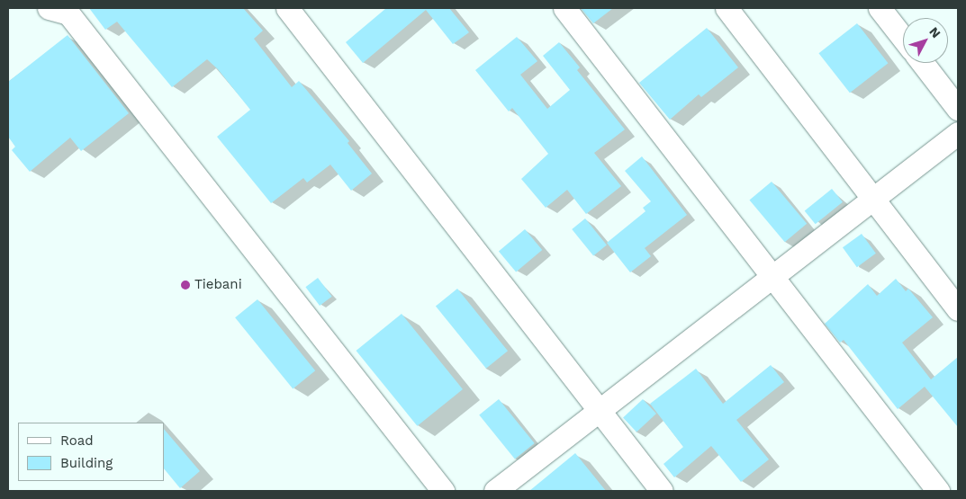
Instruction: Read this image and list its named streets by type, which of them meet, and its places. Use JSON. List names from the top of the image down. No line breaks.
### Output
{"places":["Tiebani"],"legend":["Road","Building"],"north":"top right"}
